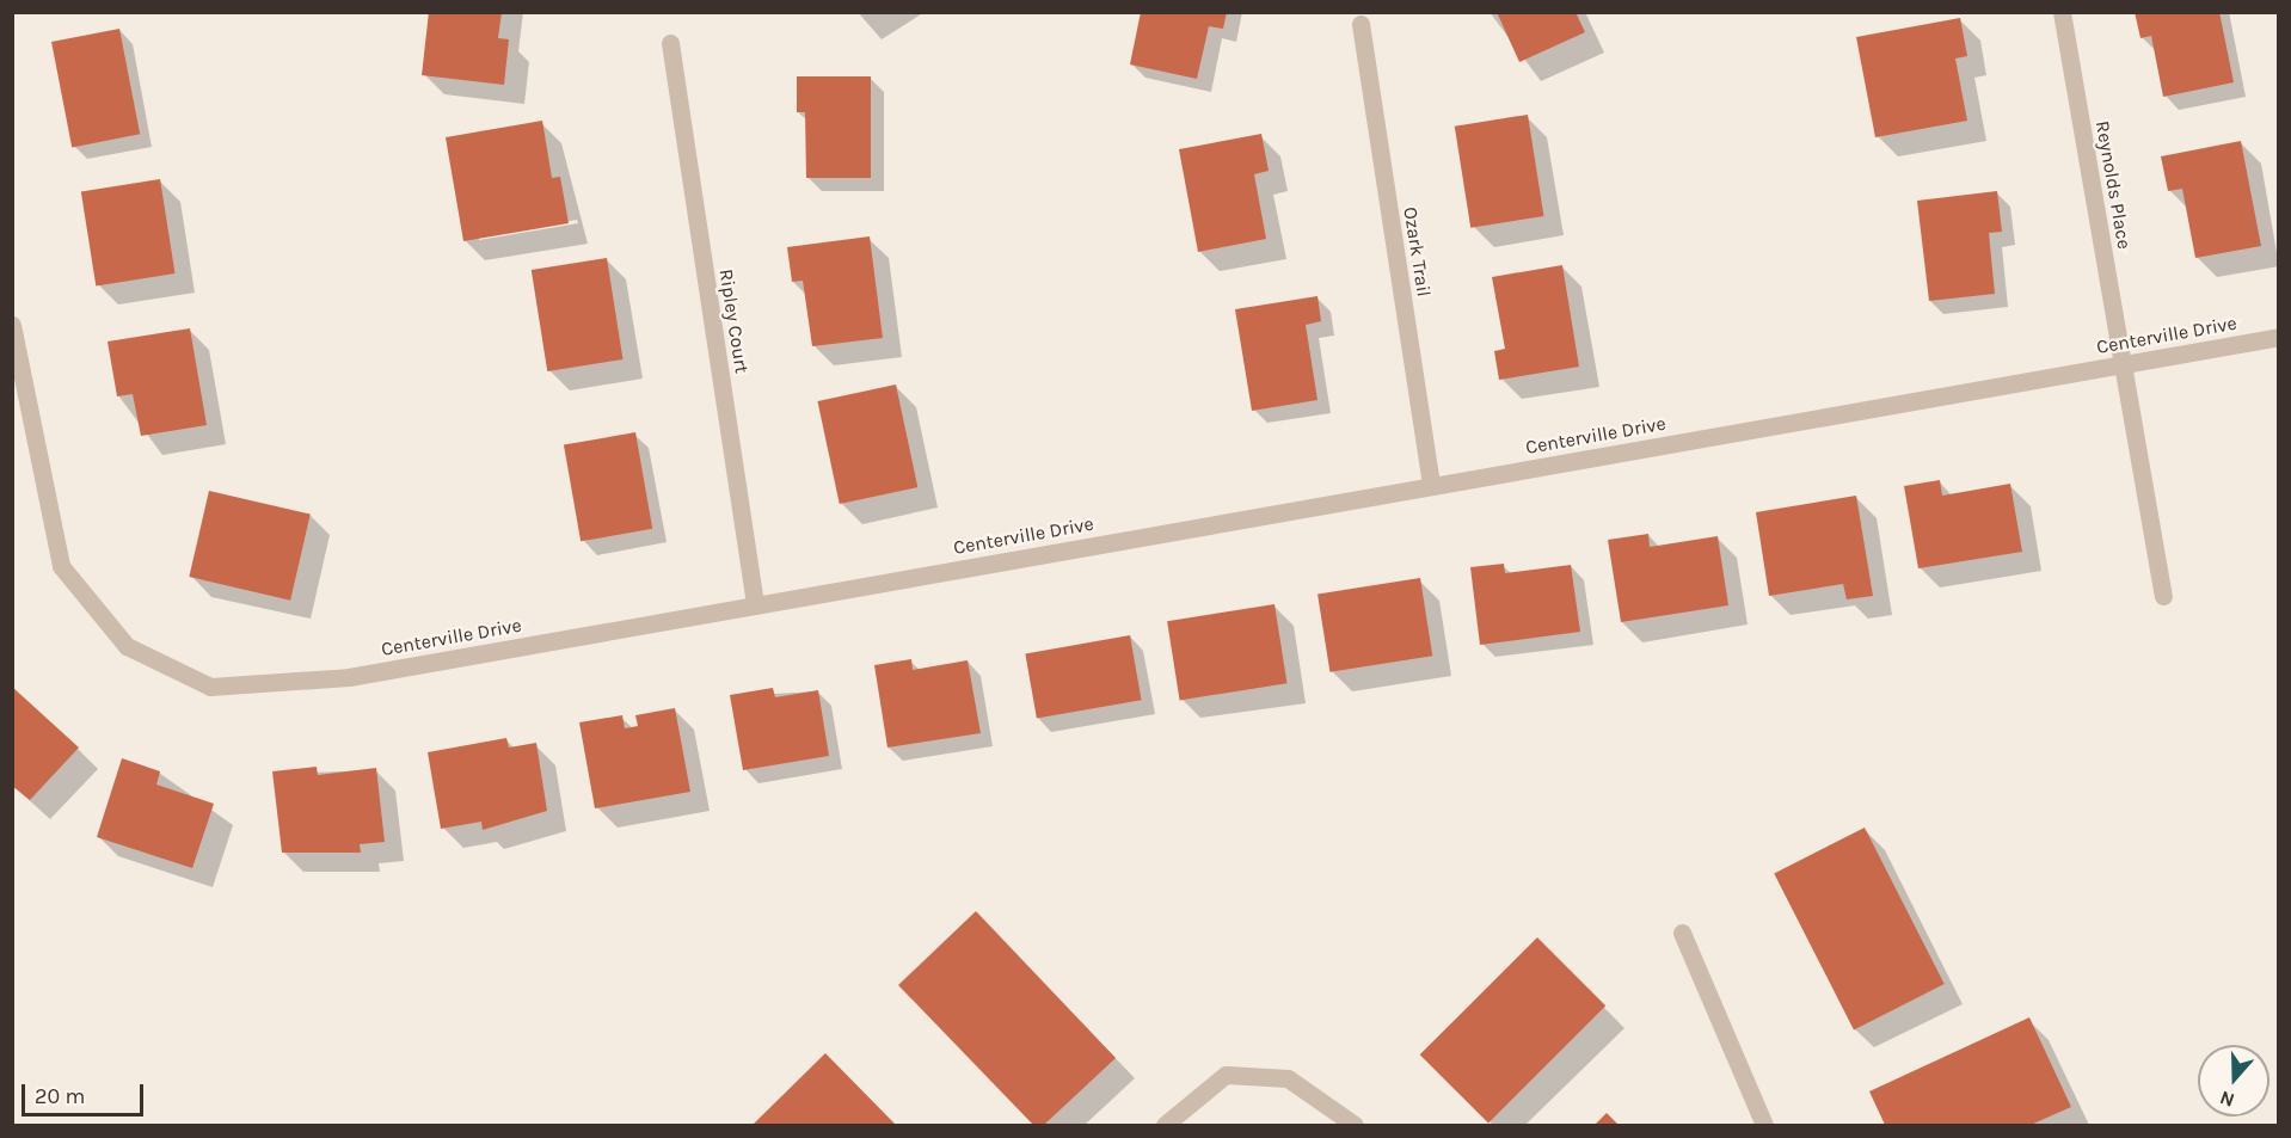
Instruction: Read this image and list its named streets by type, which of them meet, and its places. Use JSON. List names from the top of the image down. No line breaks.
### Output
{"streets":{"street":["Reynolds Place","Ozark Trail","Ripley Court","Centerville Drive"]},"crossings":[["Reynolds Place","Centerville Drive"],["Ozark Trail","Centerville Drive"],["Ripley Court","Centerville Drive"]],"scale_bar":"20 m","north":"bottom"}
